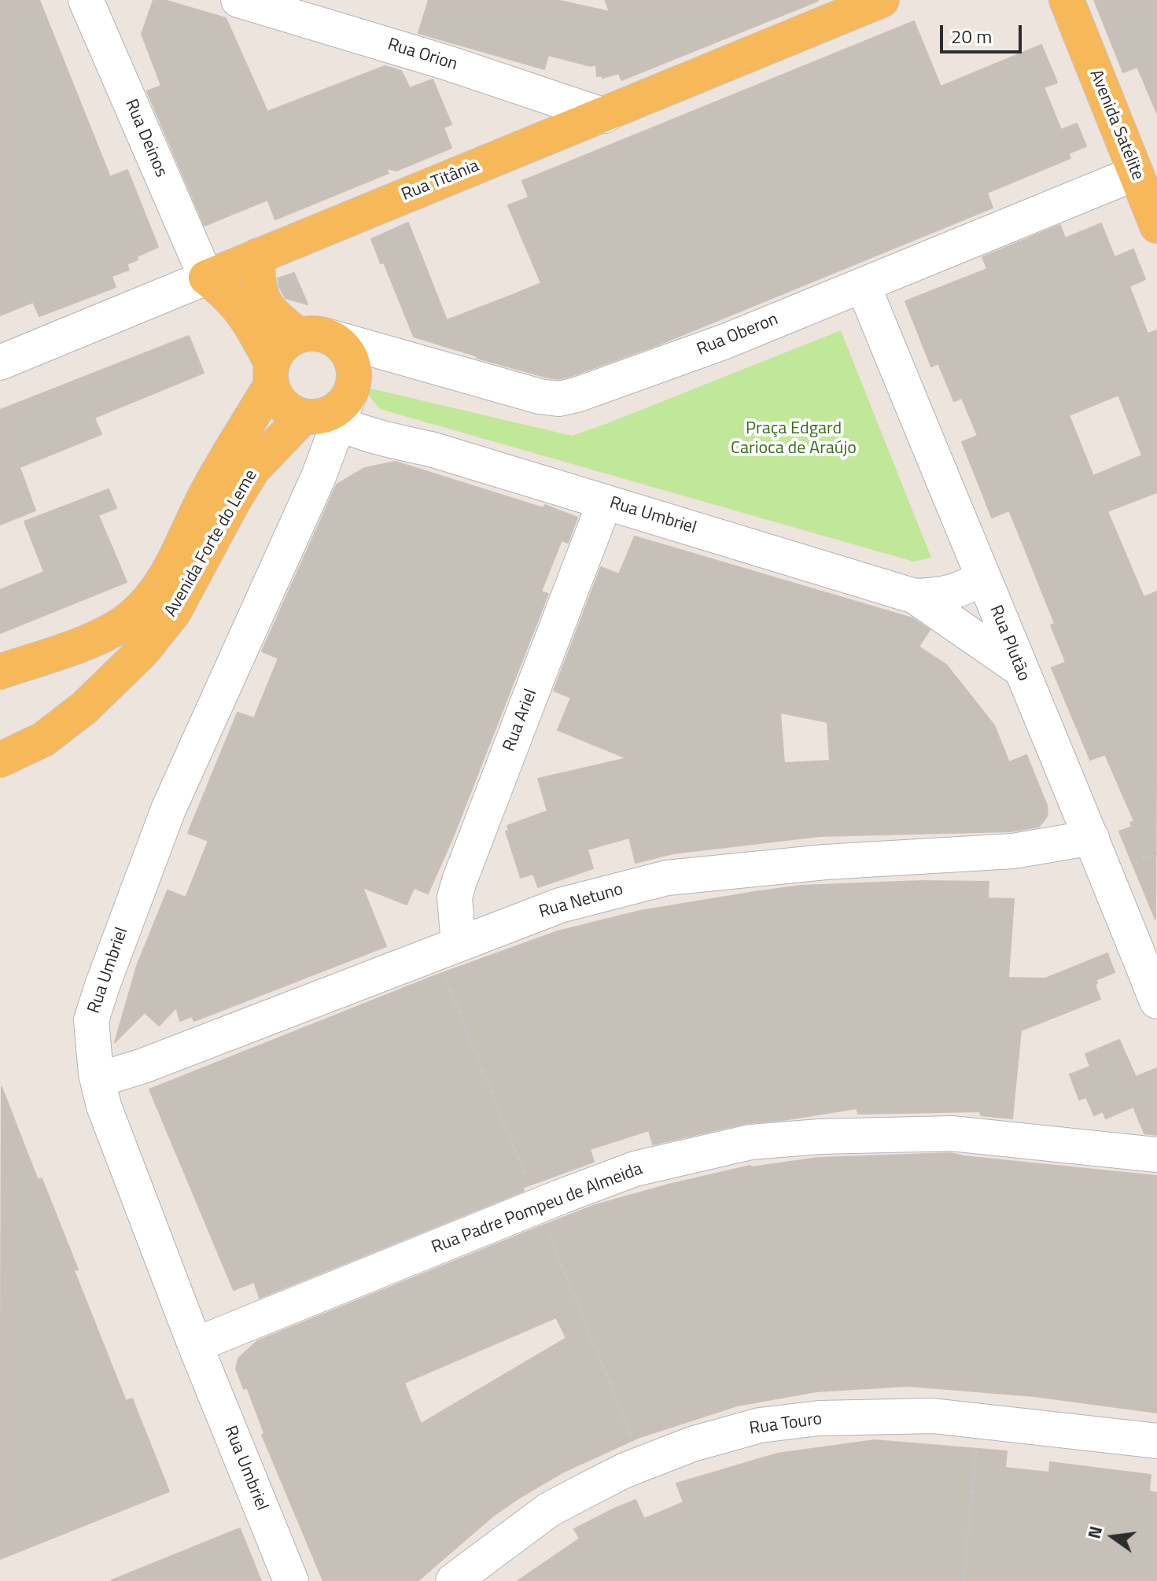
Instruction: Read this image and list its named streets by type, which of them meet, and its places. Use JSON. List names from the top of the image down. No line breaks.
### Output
{"streets":{"main road":["Avenida Satélite","Rua Titânia","Rua Oberon","Avenida Forte do Leme"],"street":["Rua Orion","Rua Deinos","Rua Umbriel","Rua Plutão","Rua Ariel","Rua Netuno","Rua Padre Pompeu de Almeida","Rua Touro"]},"crossings":[["Rua Orion","Rua Titânia"],["Avenida Satélite","Rua Oberon"],["Rua Deinos","Rua Titânia"],["Rua Titânia","Rua Oberon"],["Rua Oberon","Rua Umbriel"],["Rua Oberon","Avenida Forte do Leme"],["Rua Oberon","Rua Plutão"],["Rua Umbriel","Avenida Forte do Leme"],["Rua Umbriel","Rua Plutão"],["Rua Umbriel","Rua Ariel"],["Rua Umbriel","Rua Netuno"],["Rua Umbriel","Rua Padre Pompeu de Almeida"],["Rua Plutão","Rua Netuno"],["Rua Ariel","Rua Netuno"]],"parks":["Praça Edgard Carioca de Araújo"],"scale_bar":"20 m","north":"left"}
